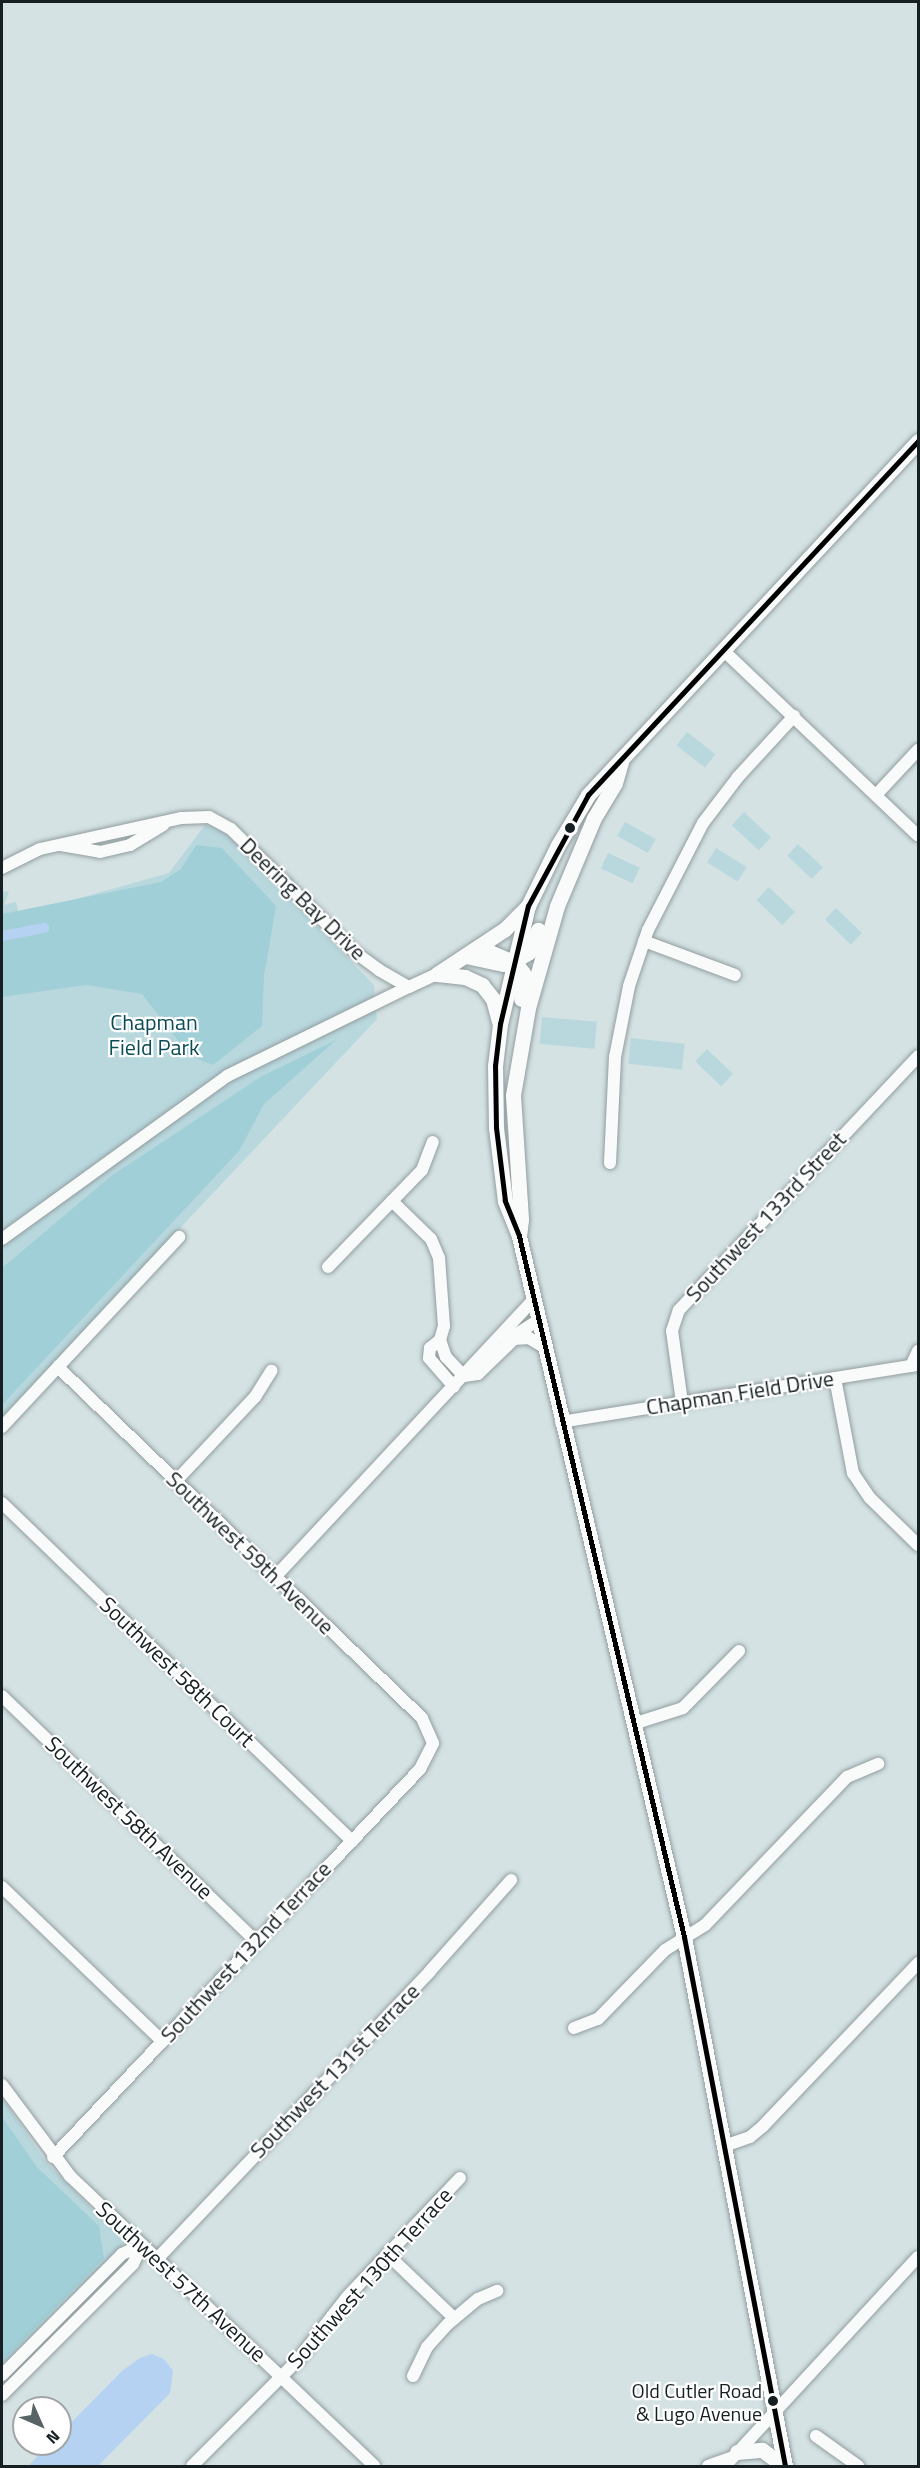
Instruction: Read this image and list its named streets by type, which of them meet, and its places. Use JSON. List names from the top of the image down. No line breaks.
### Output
{"streets":{"street":["Deering Bay Drive","Southwest 133rd Street","Chapman Field Drive","Southwest 59th Avenue","Southwest 58th Court","Southwest 58th Avenue","Southwest 132nd Terrace","Southwest 131st Terrace","Southwest 130th Terrace","Southwest 57th Avenue"]},"crossings":[["Southwest 133rd Street","Chapman Field Drive"],["Southwest 59th Avenue","Southwest 132nd Terrace"],["Southwest 58th Court","Southwest 132nd Terrace"],["Southwest 58th Avenue","Southwest 132nd Terrace"],["Southwest 132nd Terrace","Southwest 57th Avenue"],["Southwest 131st Terrace","Southwest 57th Avenue"],["Southwest 130th Terrace","Southwest 57th Avenue"]],"parks":["Chapman Field Park"],"places":["Old Cutler Road & Lugo Avenue"],"north":"bottom right"}
